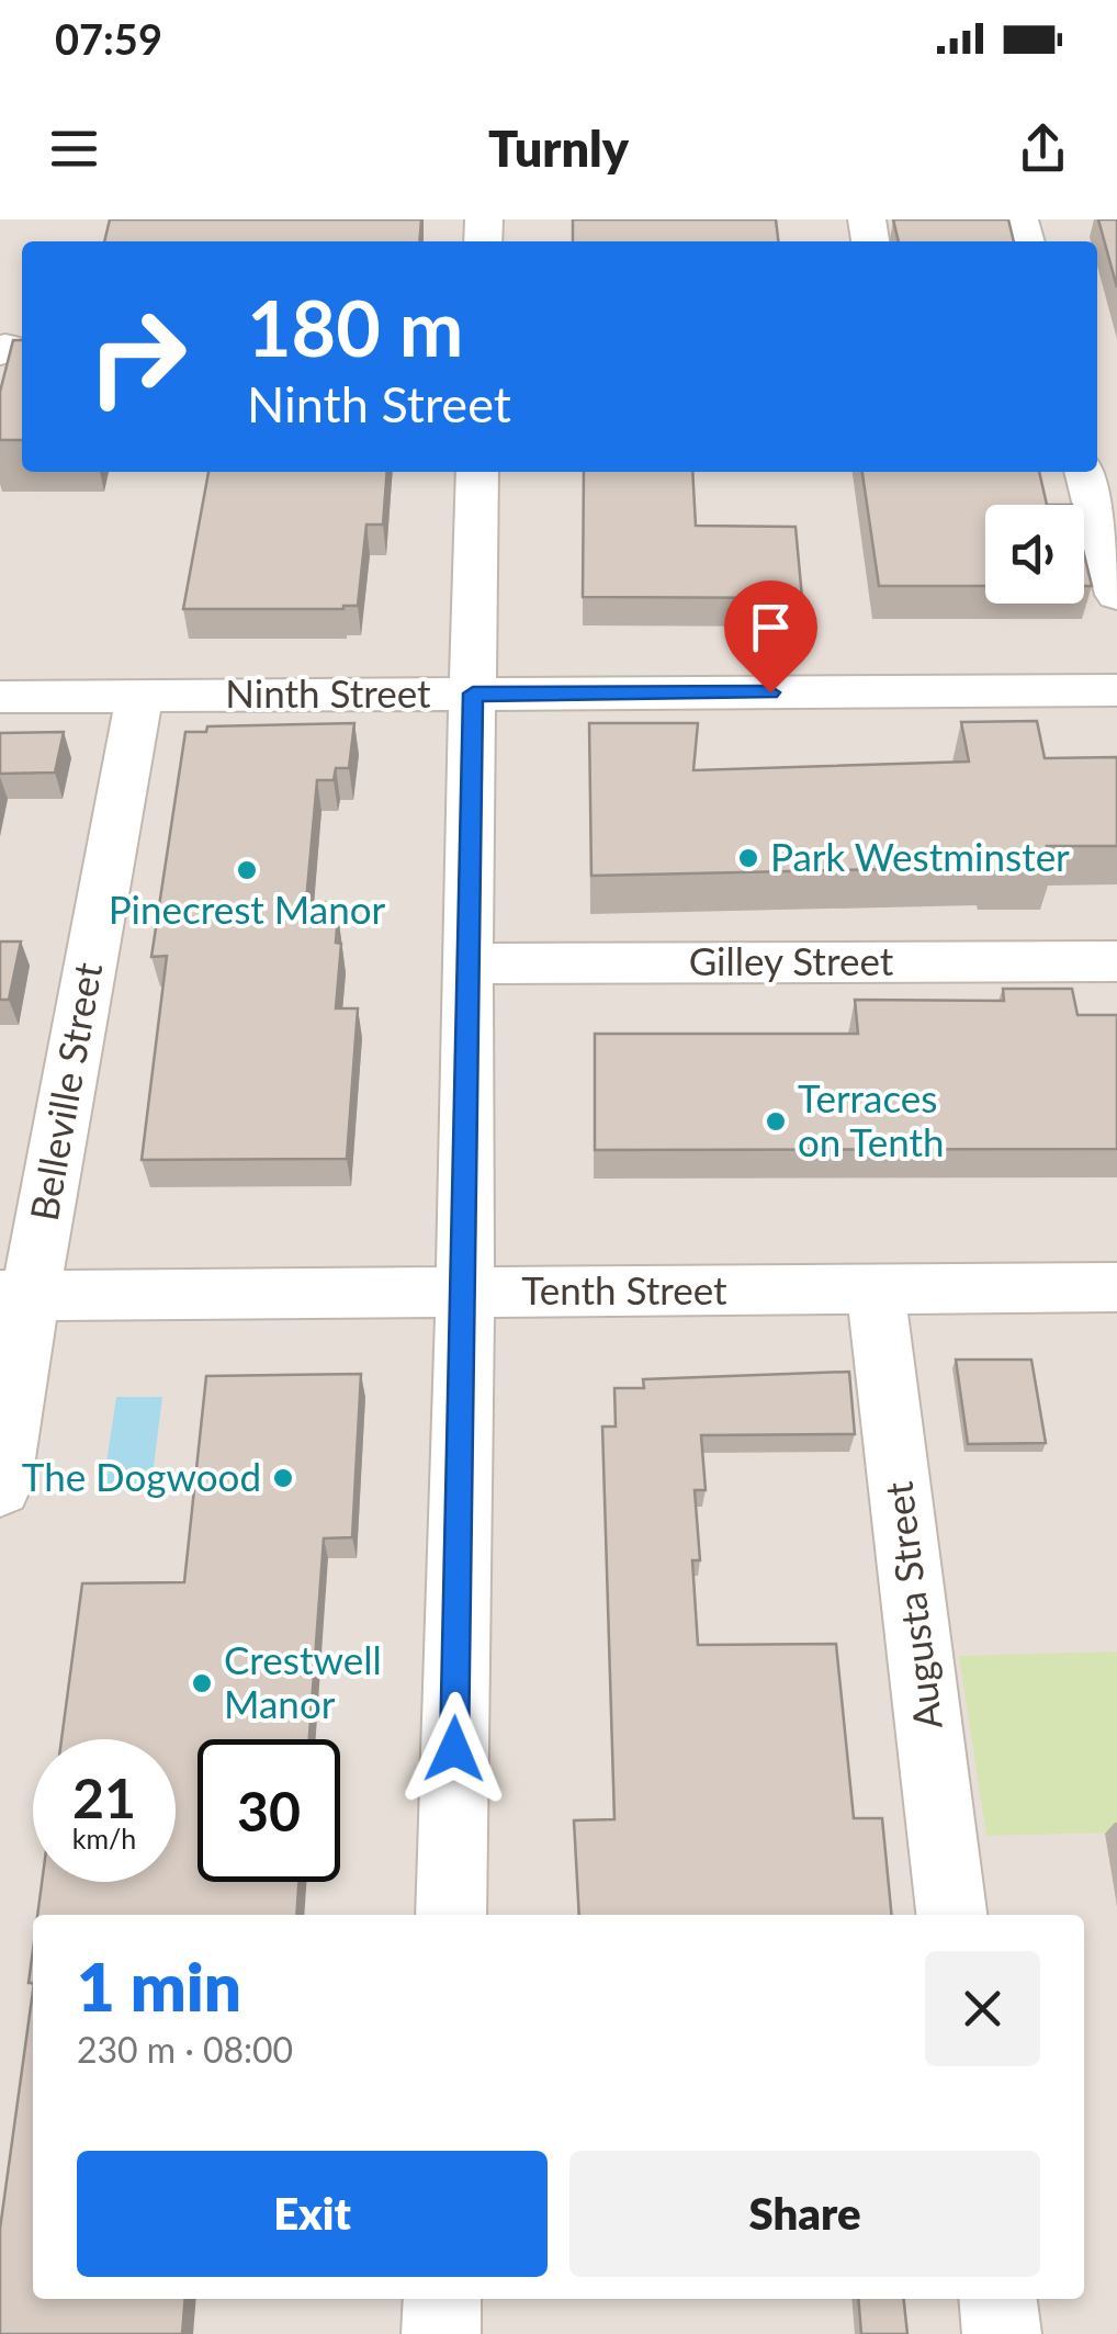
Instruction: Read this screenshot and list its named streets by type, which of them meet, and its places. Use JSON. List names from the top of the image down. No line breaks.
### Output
{"streets":{"street":["Ninth Street","Gilley Street","Belleville Street","Tenth Street","Augusta Street"]},"crossings":[["Ninth Street","Belleville Street"],["Belleville Street","Tenth Street"],["Tenth Street","Augusta Street"]],"places":["Park Westminster","Pinecrest Manor","Terraces on Tenth","The Dogwood","Crestwell Manor"],"page":{"status":"07:59","header":"Turnly","turn":["180 m","Ninth Street"],"speed":"21 km/h","limit":"30","heading":["1 min","230 m · 08:00"],"buttons":["Exit","Share"]}}
